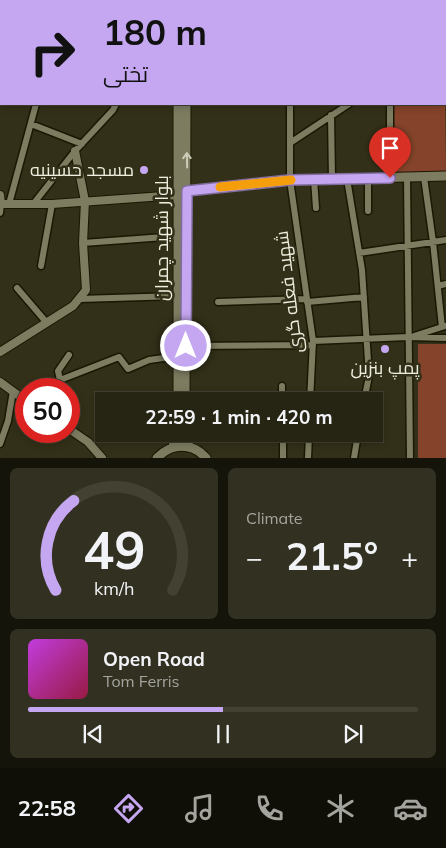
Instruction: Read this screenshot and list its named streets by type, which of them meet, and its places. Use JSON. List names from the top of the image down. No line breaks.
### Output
{"streets":{"main road":["بلوار شهید چمران"],"street":["شهید فعله گری"]},"places":["مسجد حسینیه","پمپ بنزین"],"page":{"turn":["180 m","تختی"],"limit":"50","trip":"22:59 · 1 min · 420 m","tile":"Climate","heat":["−","21.5°","+"],"song":["Open Road","Tom Ferris"],"tabs":"22:58","gauge":["49","km/h"]}}
